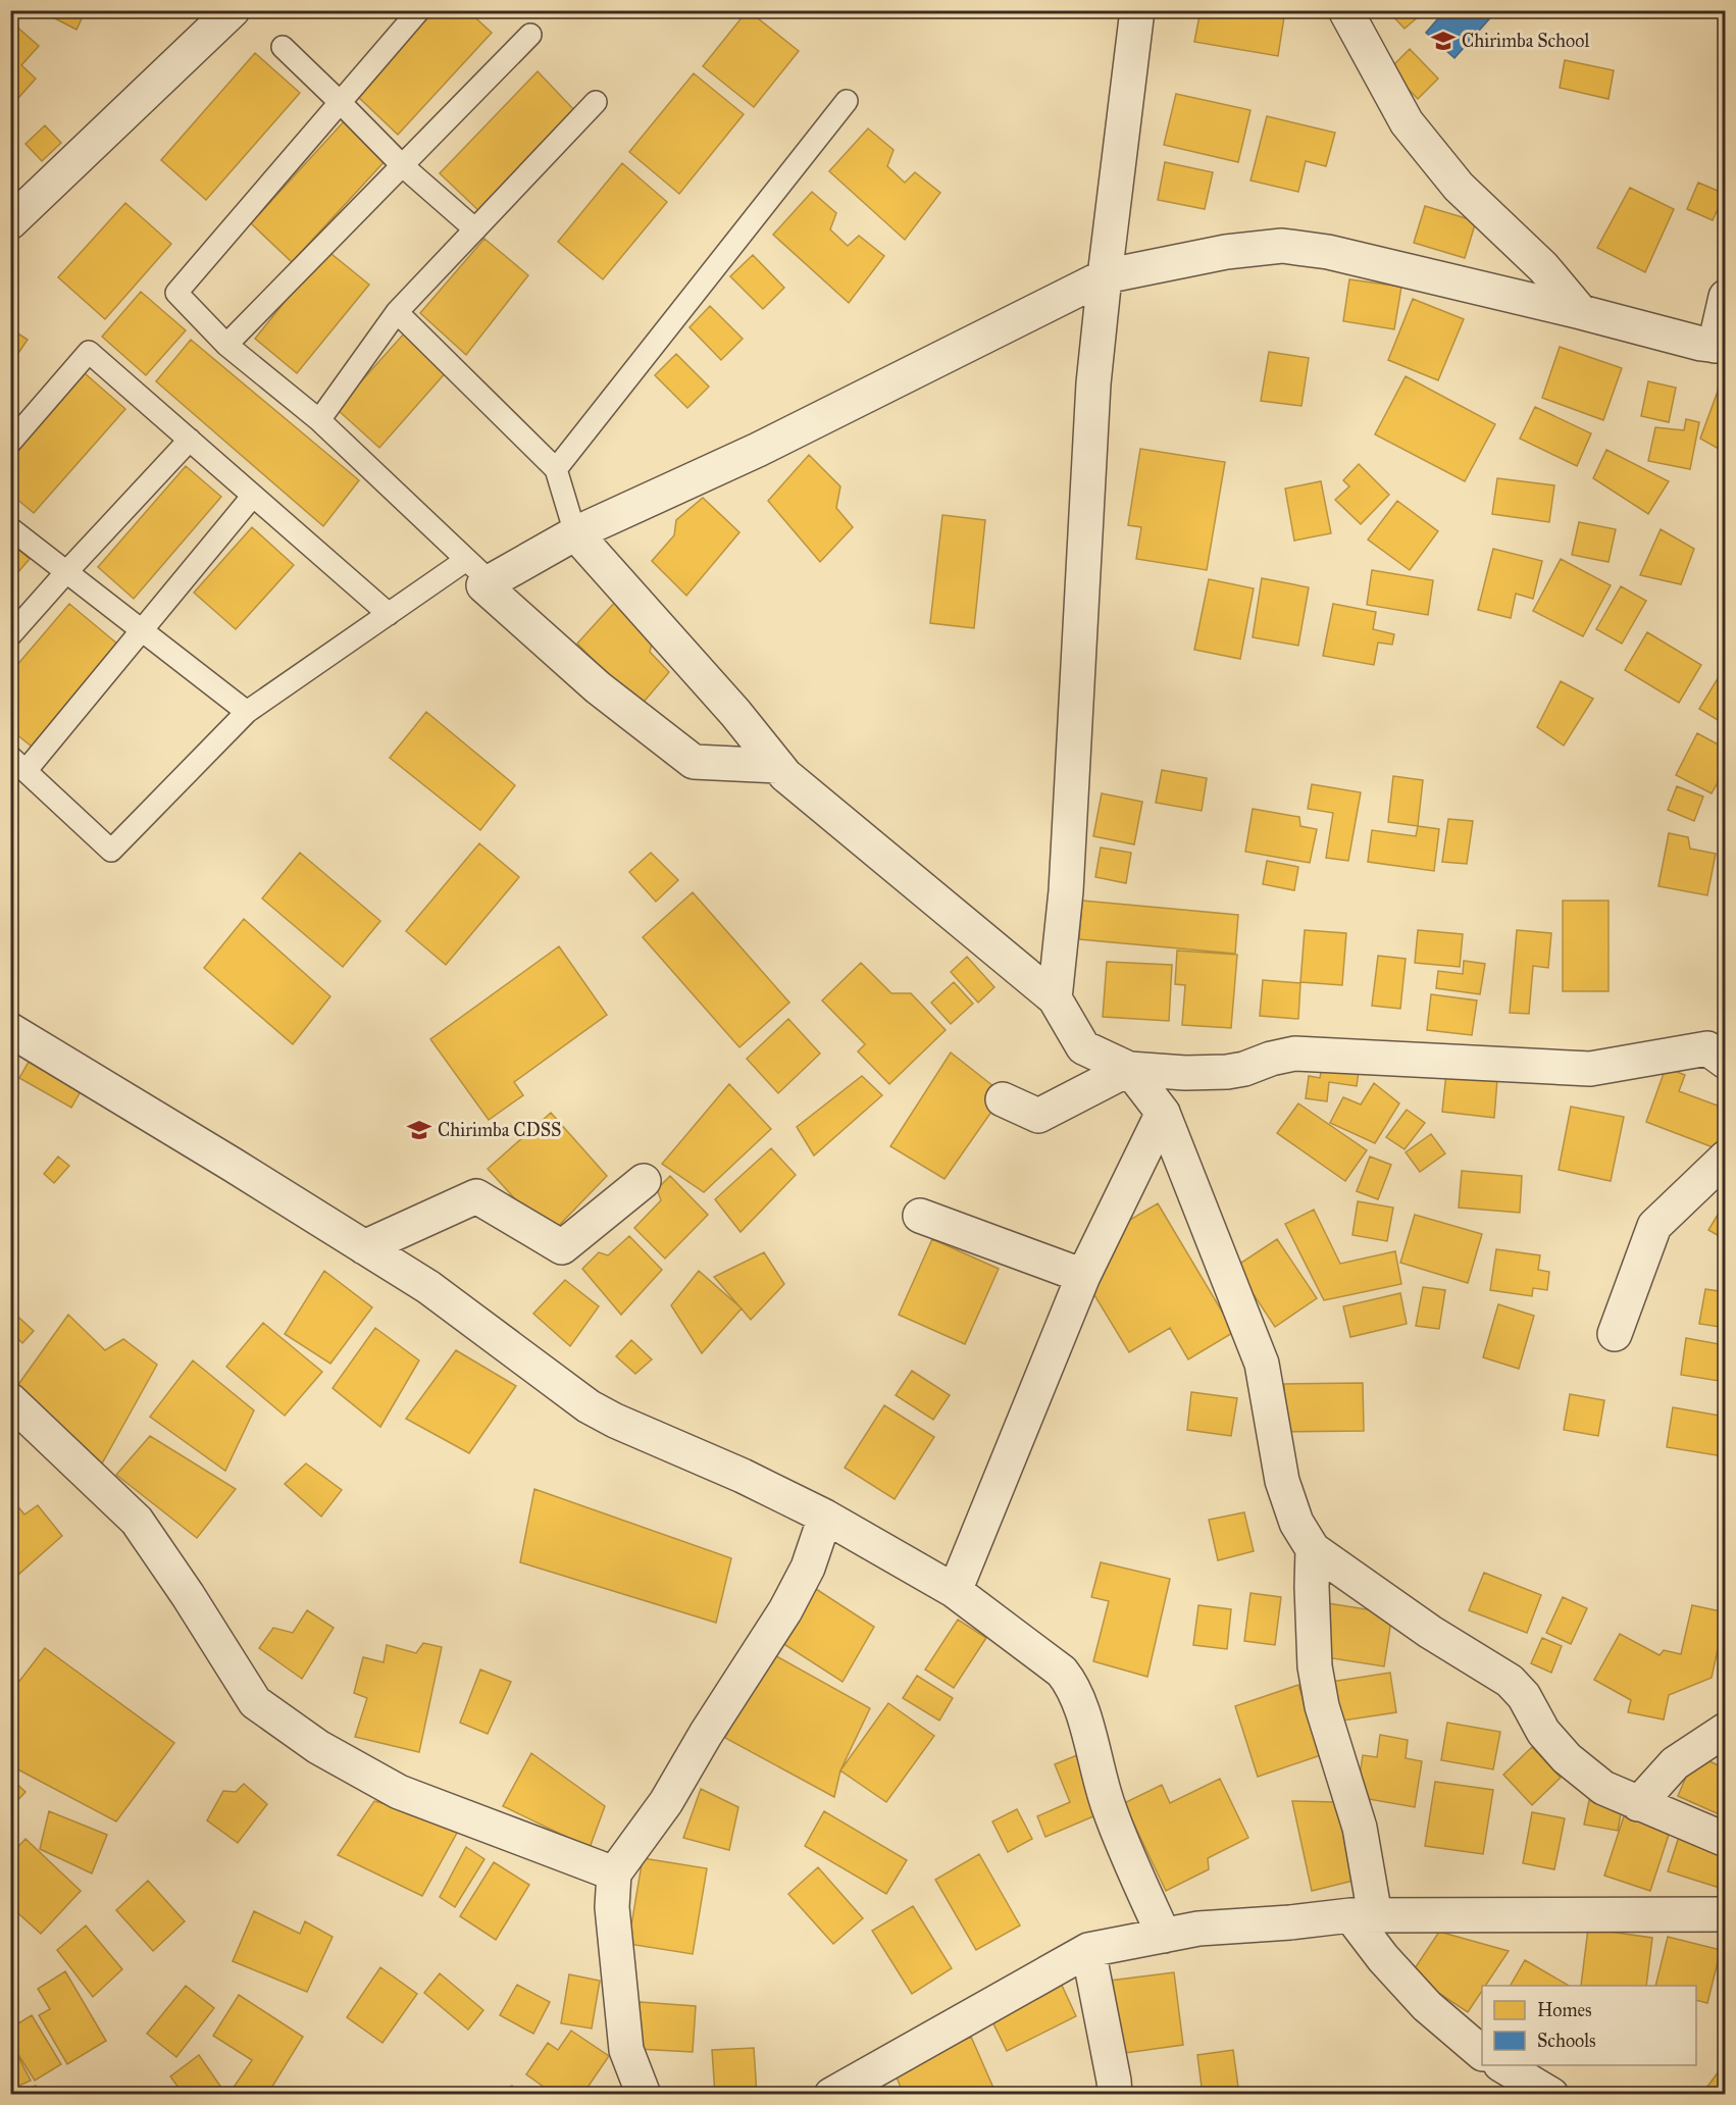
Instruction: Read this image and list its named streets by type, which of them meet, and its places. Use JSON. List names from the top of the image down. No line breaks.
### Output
{"places":{"school or university":["Chirimba School","Chirimba CDSS"]},"legend":["Homes","Schools"]}
